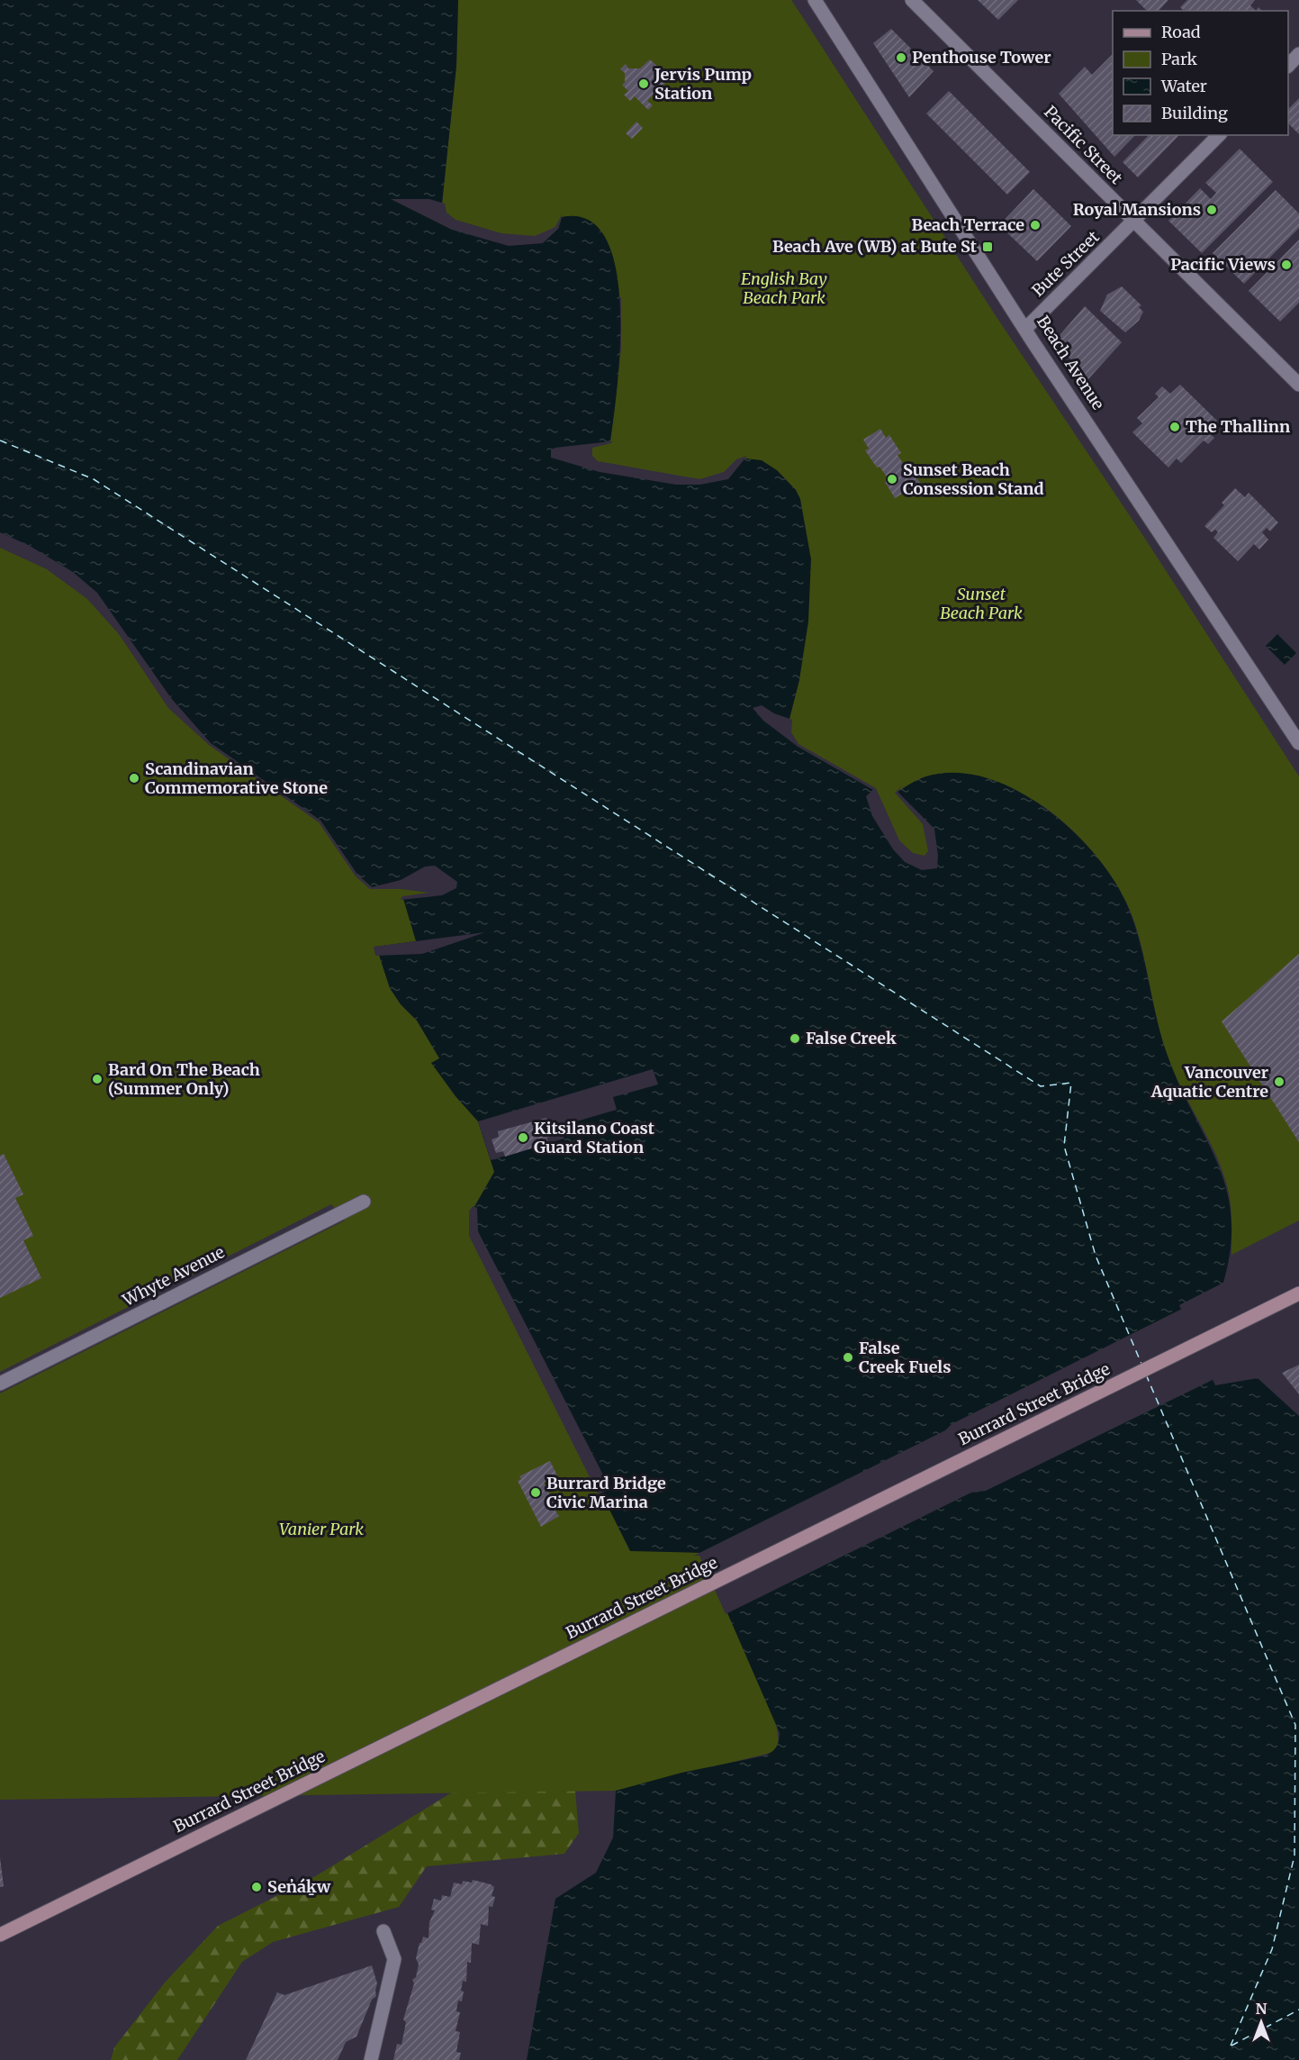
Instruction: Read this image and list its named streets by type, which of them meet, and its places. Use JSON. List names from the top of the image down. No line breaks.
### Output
{"streets":{"main road":["Burrard Street Bridge"],"street":["Pacific Street","Bute Street","Beach Avenue","Whyte Avenue"]},"crossings":[["Pacific Street","Bute Street"],["Bute Street","Beach Avenue"]],"parks":["English Bay Beach Park","Sunset Beach Park","Vanier Park"],"places":{"other":["Penthouse Tower","Jervis Pump Station","Royal Mansions","Beach Terrace","Pacific Views","The Thallinn","Sunset Beach Consession Stand","Scandinavian Commemorative Stone","False Creek","Bard On The Beach (Summer Only)","Vancouver Aquatic Centre","Kitsilano Coast Guard Station","False Creek Fuels","Burrard Bridge Civic Marina","Sen̓áḵw"],"transit":["Beach Ave (WB) at Bute St"]},"legend":["Road","Park","Water","Building"],"north":"top"}
